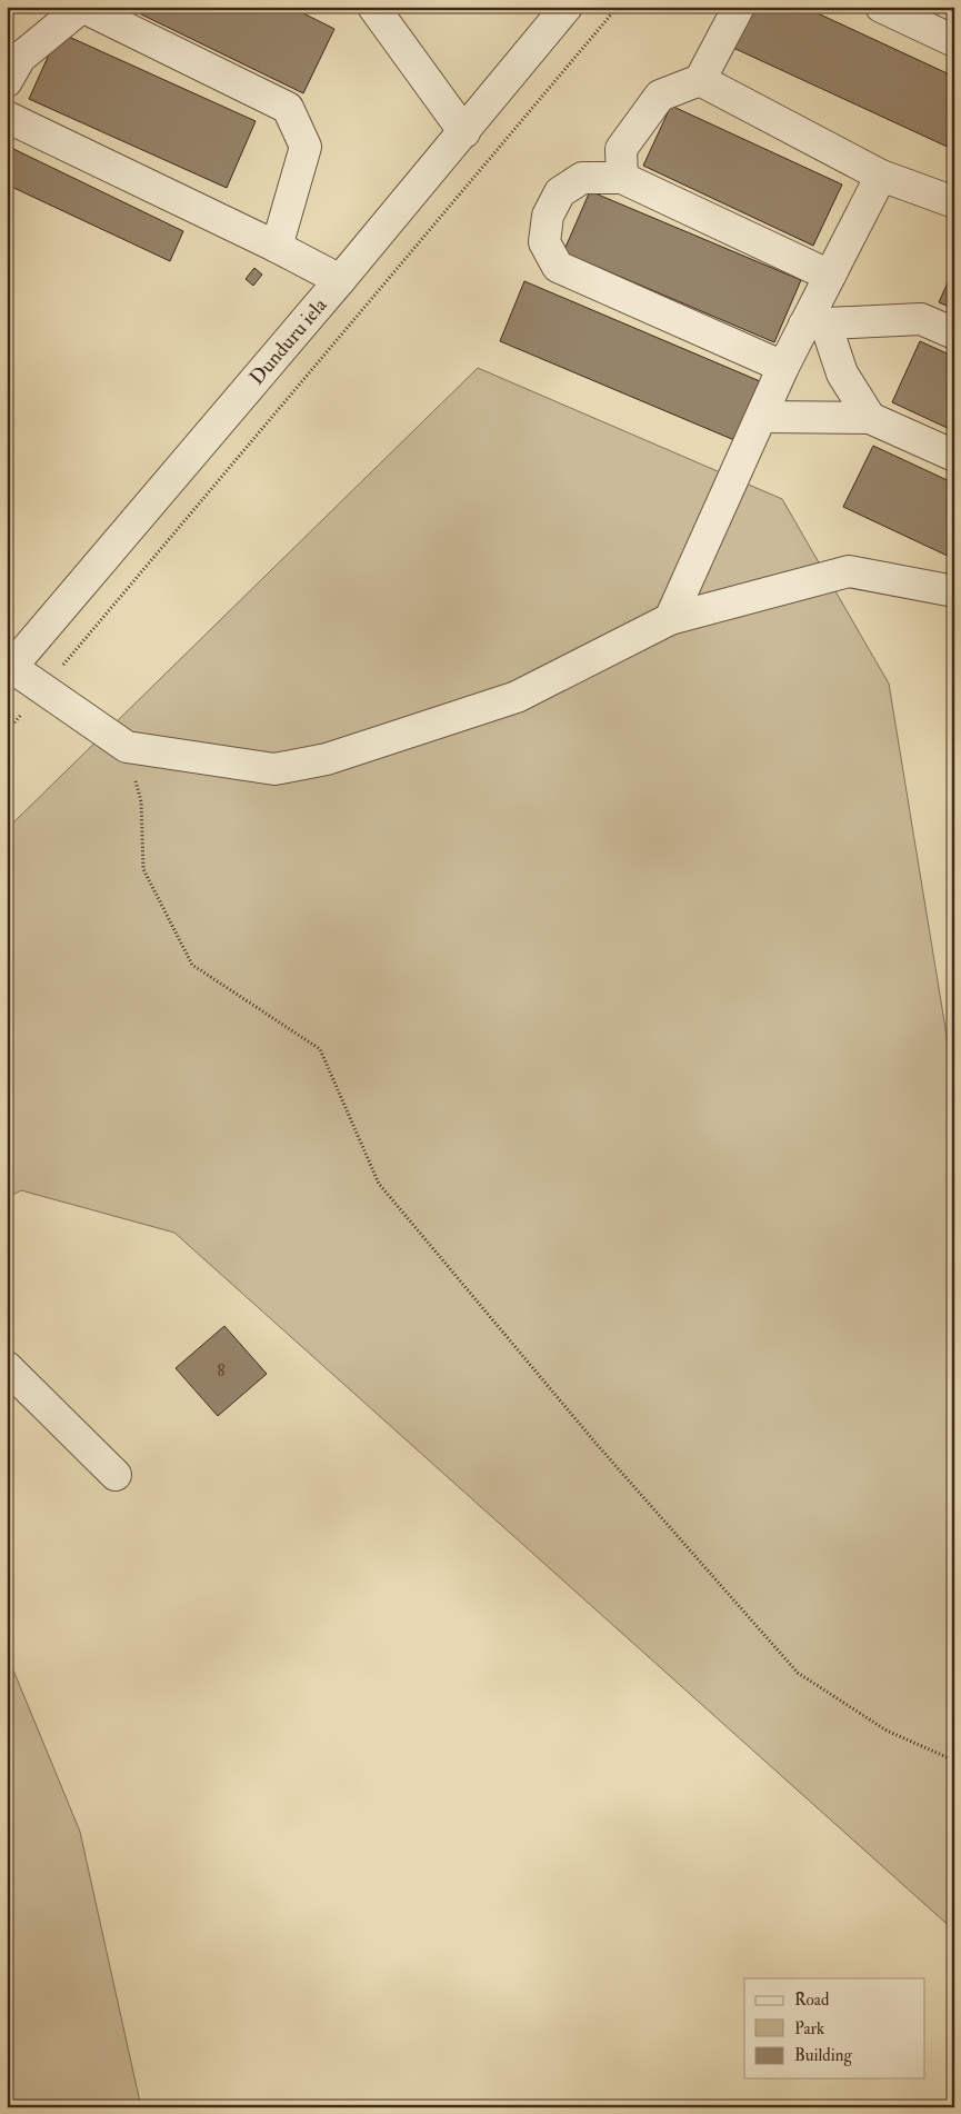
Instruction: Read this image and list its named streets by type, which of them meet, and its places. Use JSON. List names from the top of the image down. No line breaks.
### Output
{"streets":{"street":["Dunduru iela"]},"house_numbers":["8"],"legend":["Road","Park","Building"]}
